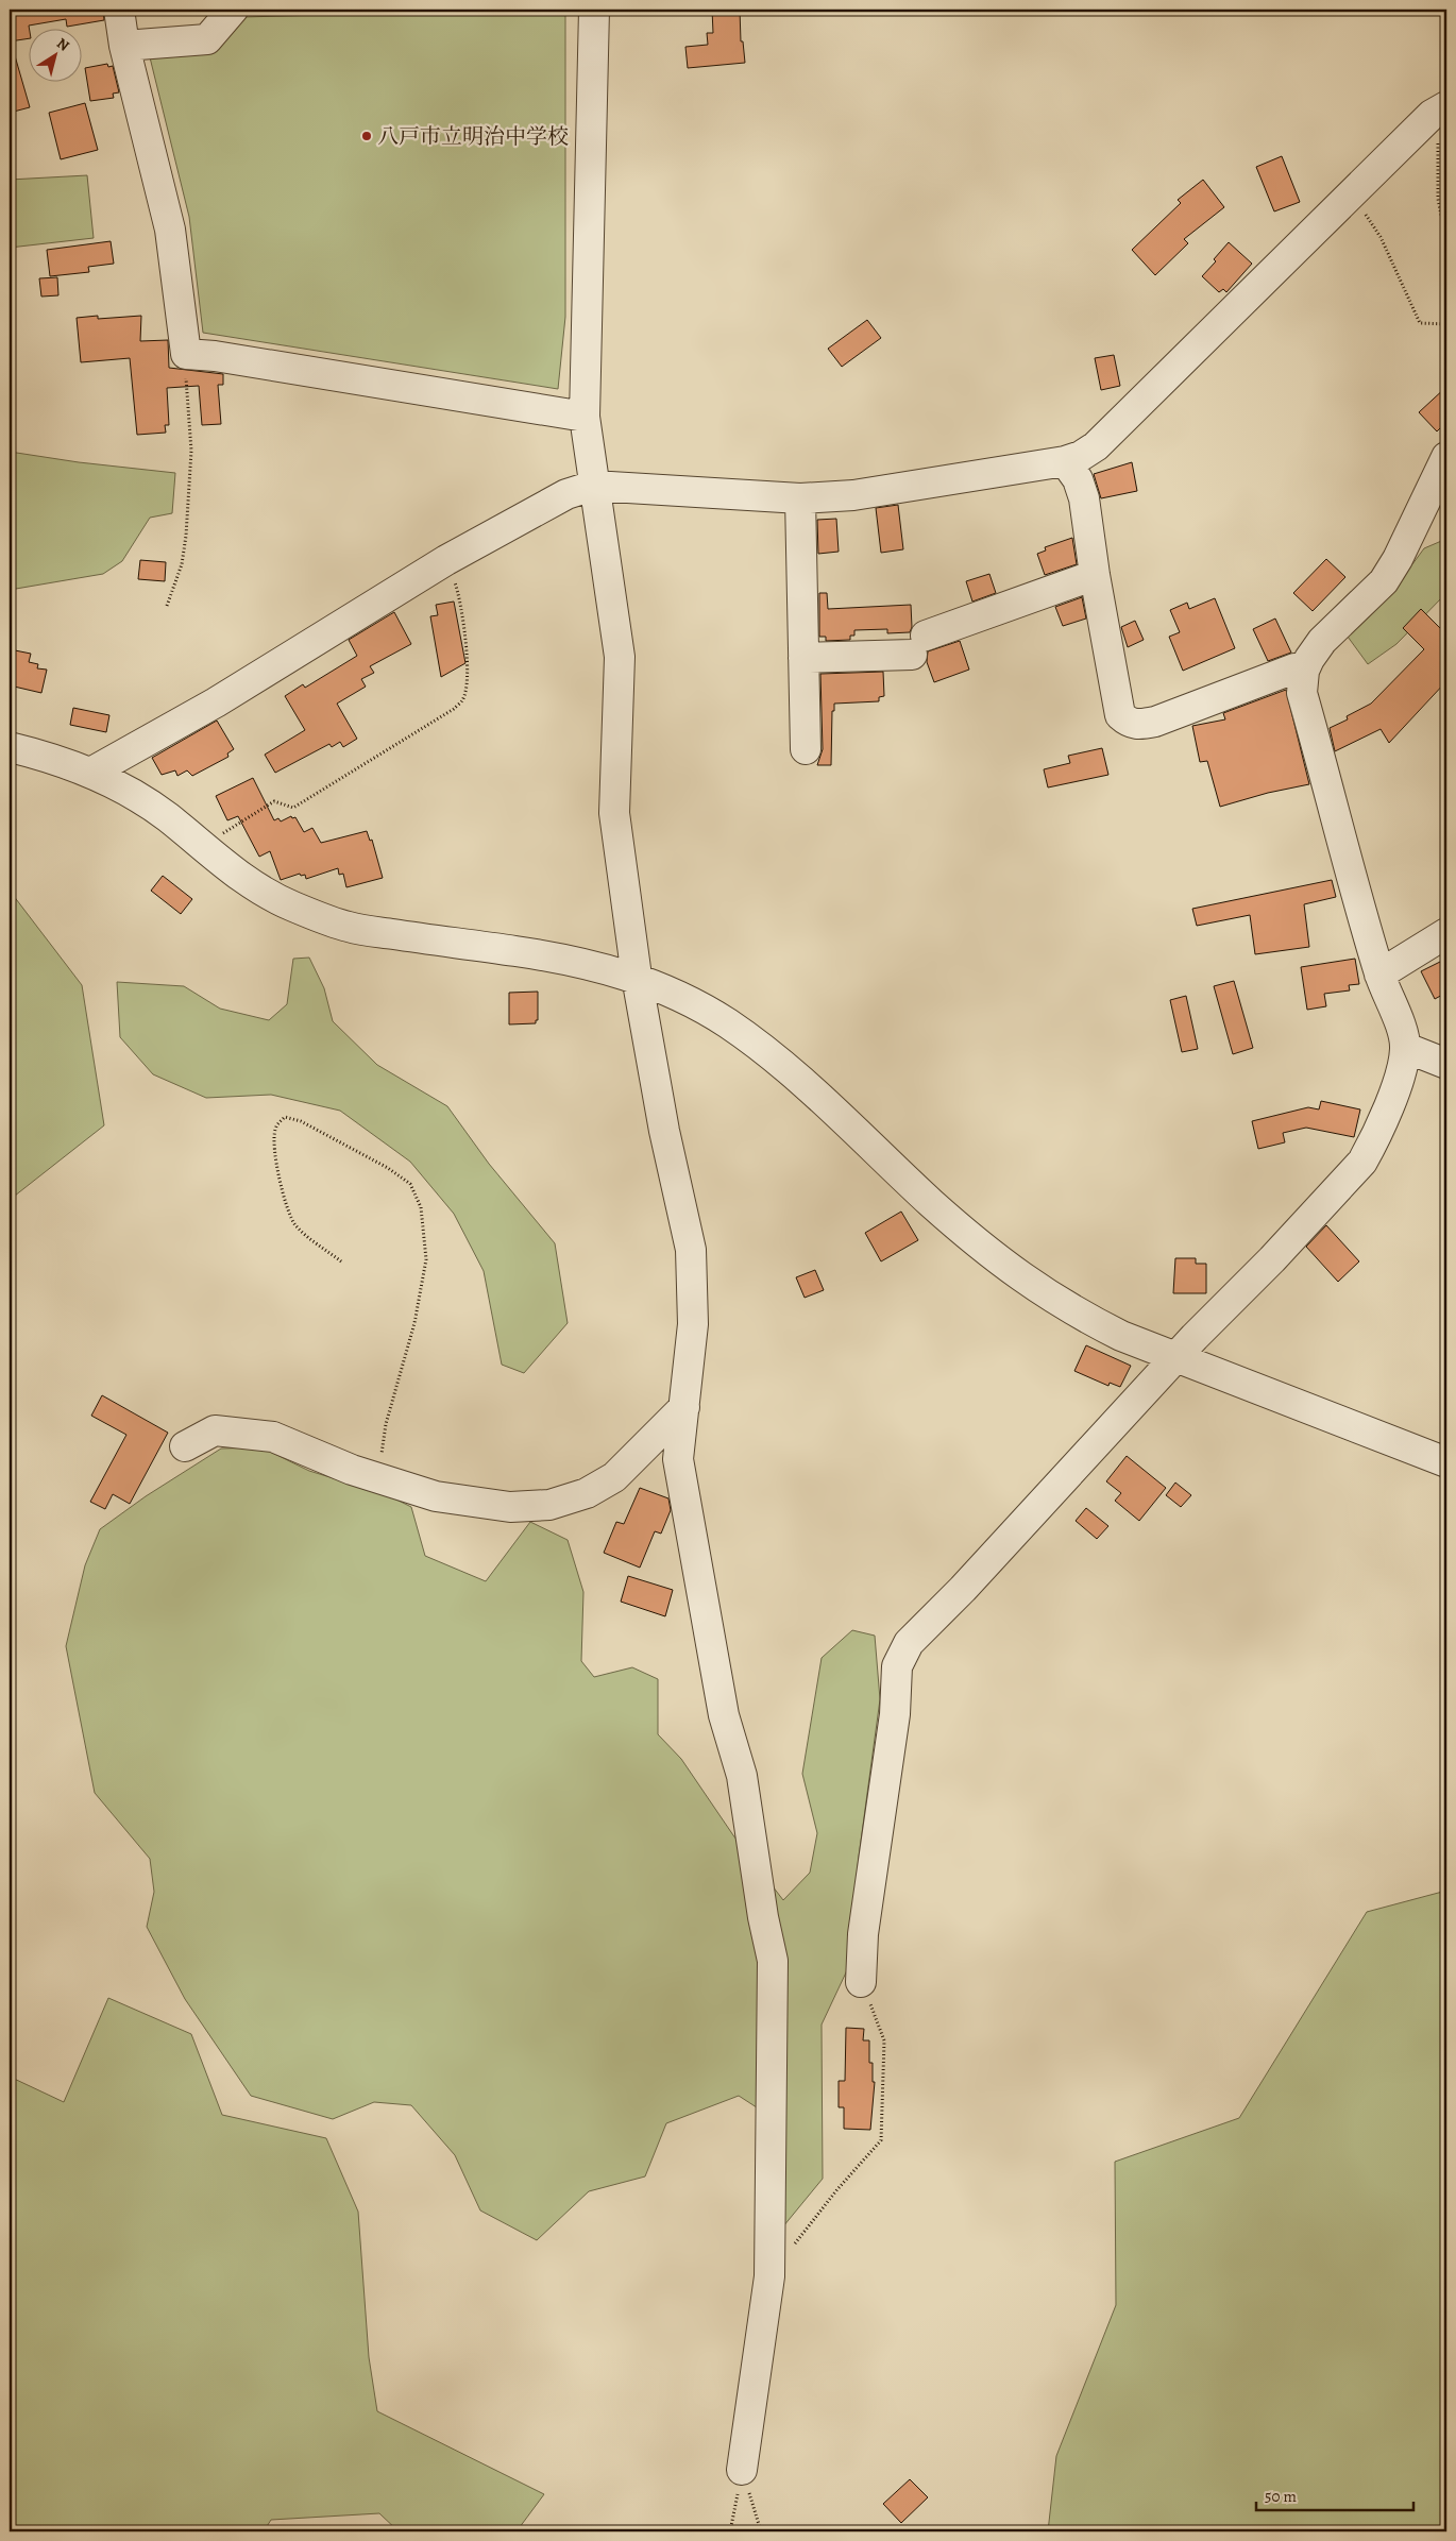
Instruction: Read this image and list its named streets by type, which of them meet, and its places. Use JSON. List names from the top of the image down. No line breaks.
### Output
{"places":["八戸市立明治中学校"],"scale_bar":"50 m","north":"top right"}
